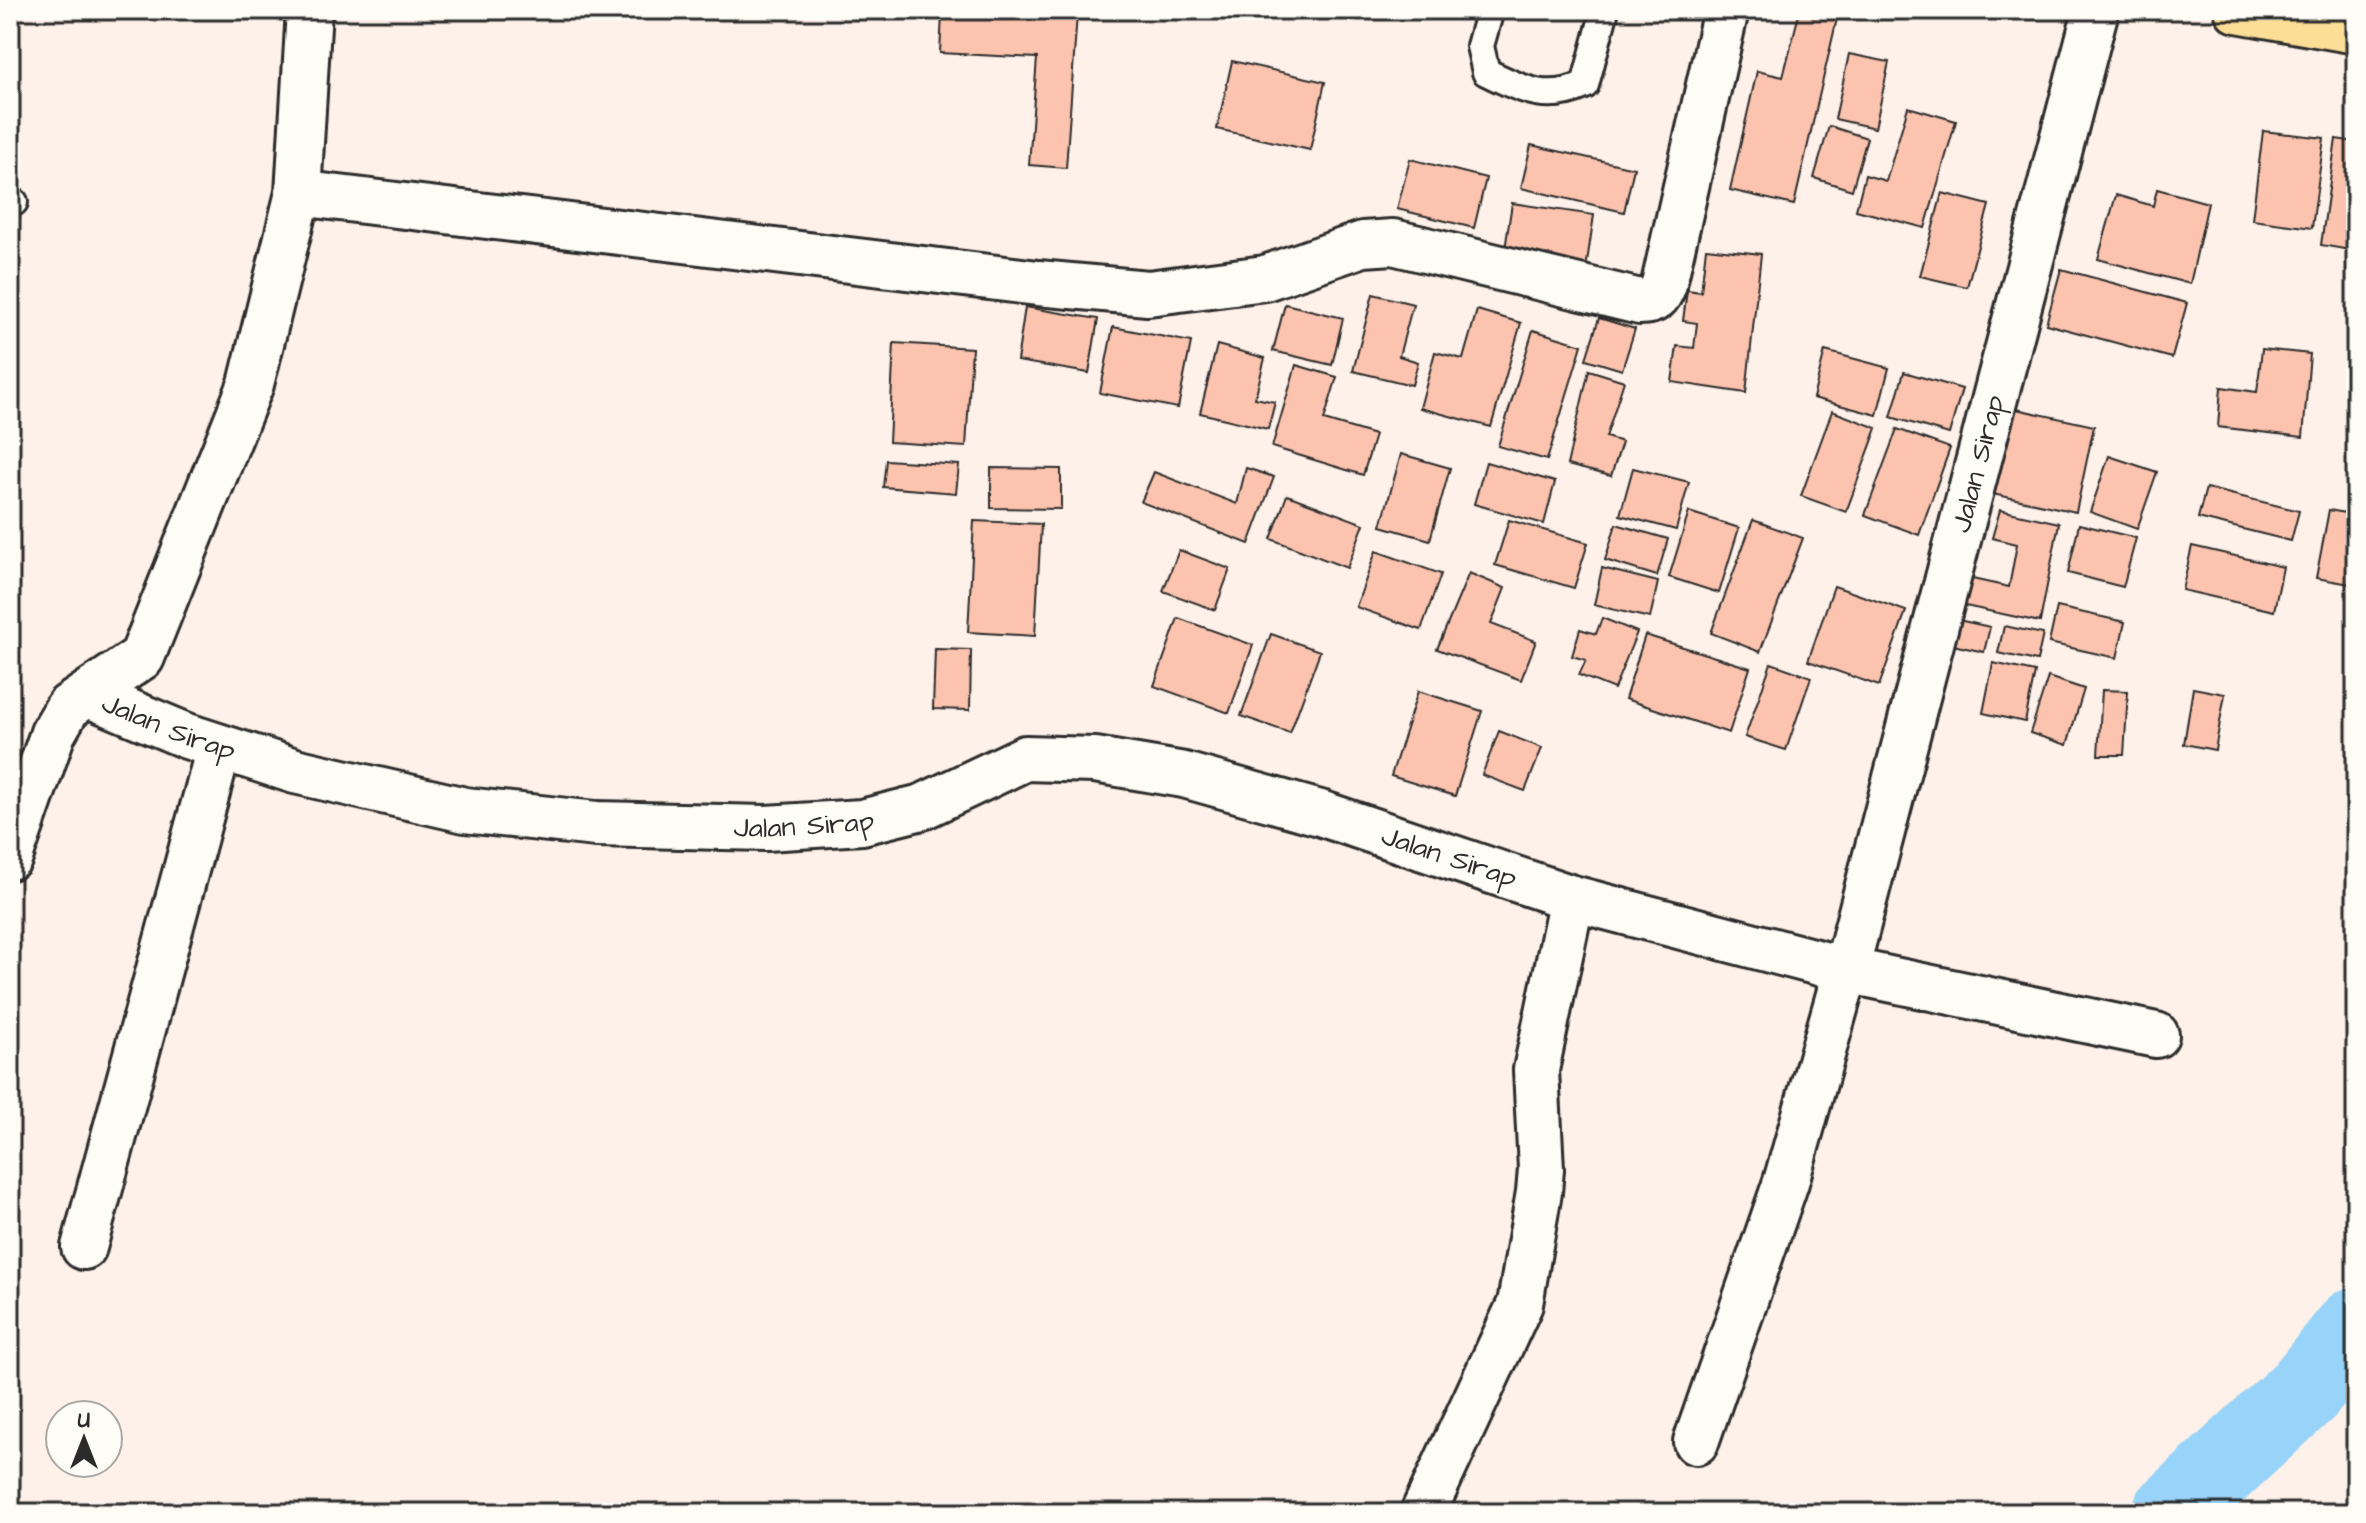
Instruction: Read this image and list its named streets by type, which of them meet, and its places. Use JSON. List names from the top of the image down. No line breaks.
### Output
{"streets":{"street":["Jalan Sirap"]},"north":"top"}
